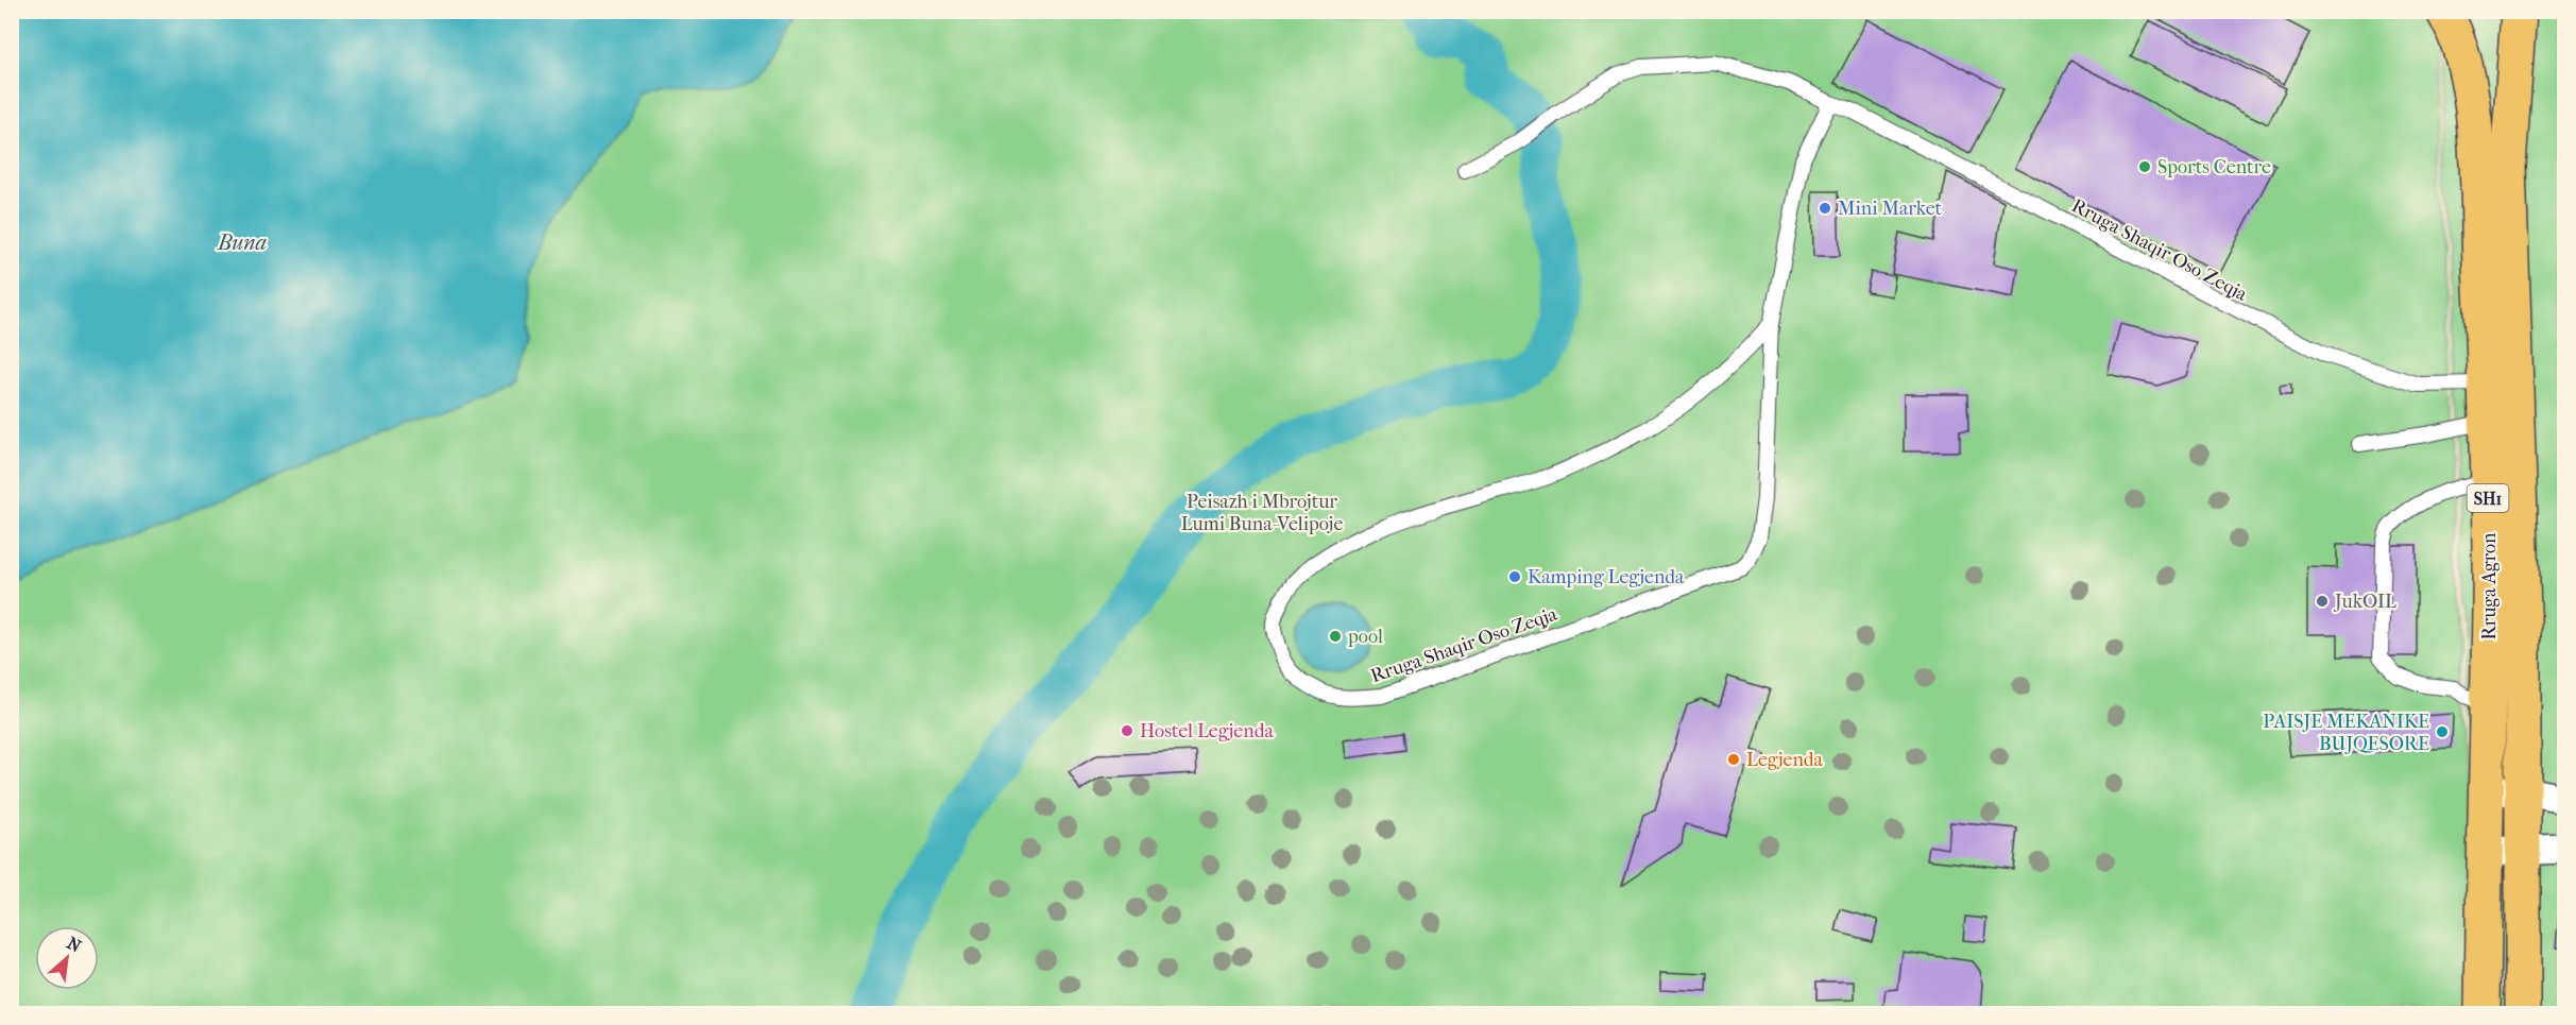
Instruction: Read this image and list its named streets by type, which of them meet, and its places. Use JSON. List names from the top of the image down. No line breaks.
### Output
{"streets":{"main road":["SH1","Rruga Agron"],"lane":["Rruga Shaqir Oso Zeqja"]},"crossings":[["Rruga Shaqir Oso Zeqja","Rruga Agron"]],"water":["Buna"],"parks":["Peisazh i Mbrojtur Lumi Buna-Velipoje"],"places":["Sports Centre","Mini Market","Kamping Legjenda","JukOIL","pool","Hostel Legjenda","PAISJE MEKANIKE BUJQESORE","Legjenda"],"north":"top right"}
